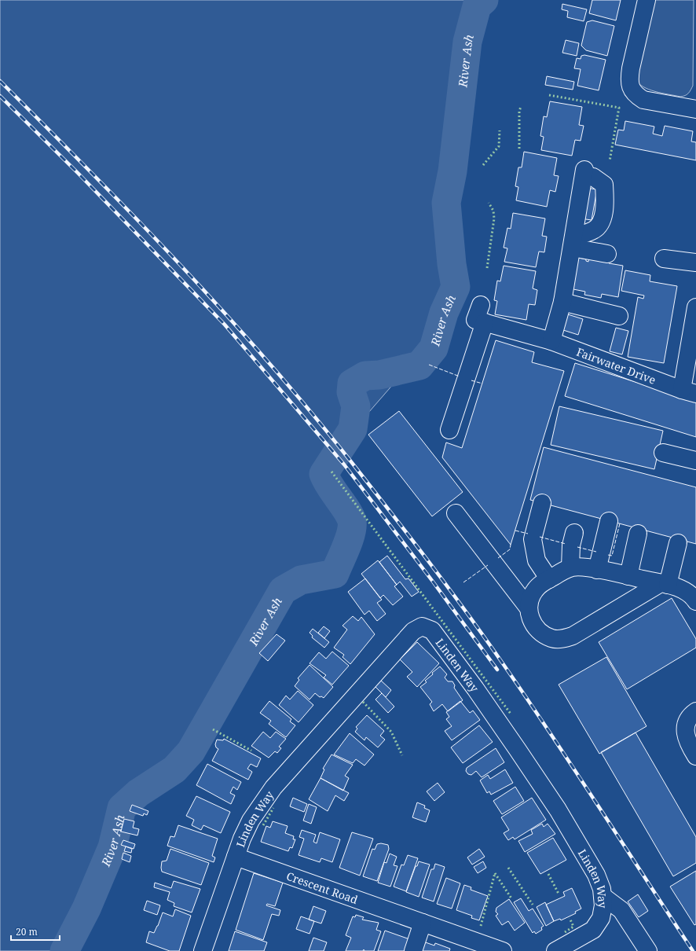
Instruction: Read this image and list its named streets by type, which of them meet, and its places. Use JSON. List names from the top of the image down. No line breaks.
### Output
{"streets":{"street":["Fairwater Drive","Linden Way","Crescent Road"]},"crossings":[["Linden Way","Crescent Road"]],"water":["River Ash"],"scale_bar":"20 m"}
